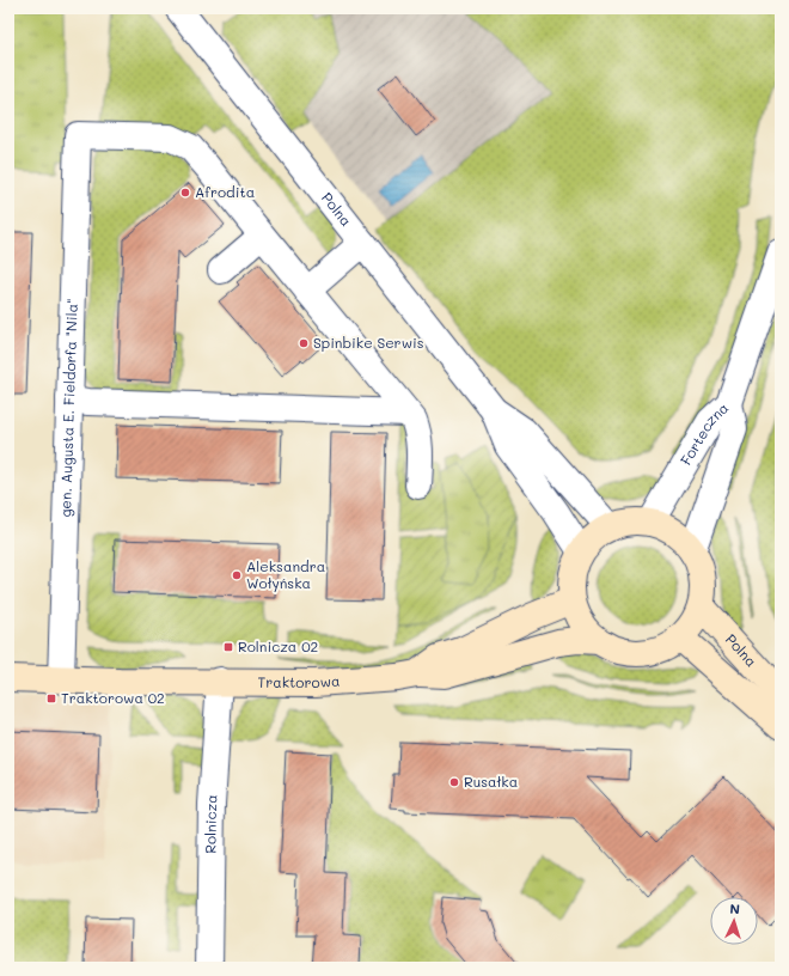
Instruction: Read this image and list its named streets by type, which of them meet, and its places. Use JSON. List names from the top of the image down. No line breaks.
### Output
{"streets":{"street":["Polna","gen. Augusta E. Fieldorfa \"Nila\"","Forteczna","Traktorowa","Rolnicza"]},"crossings":[["Polna","Forteczna"],["Polna","Traktorowa"],["gen. Augusta E. Fieldorfa \"Nila\"","Traktorowa"],["Forteczna","Traktorowa"],["Traktorowa","Rolnicza"]],"places":{"other":["Afrodita","Spinbike Serwis","Aleksandra Wołyńska","Rusałka"],"transit":["Rolnicza 02","Traktorowa 02"]},"north":"top"}
